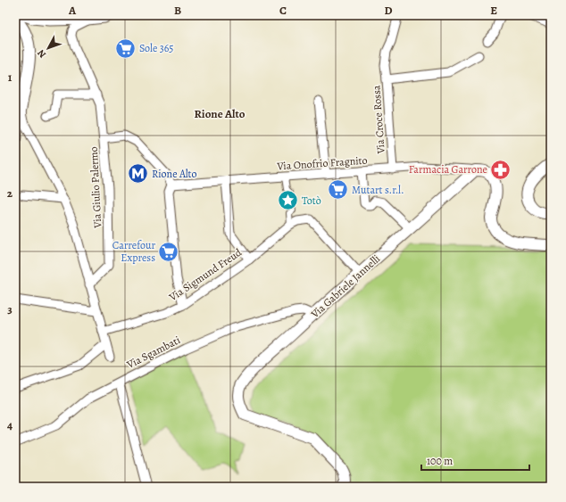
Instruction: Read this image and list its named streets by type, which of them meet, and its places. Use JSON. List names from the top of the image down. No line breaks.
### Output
{"streets":{"main road":["Via Gabriele Jannelli"],"street":["Via Croce Rossa","Via Onofrio Fragnito","Via Giulio Palermo","Via Sigmund Freud","Via Sgambati"]},"crossings":[["Via Croce Rossa","Via Onofrio Fragnito"],["Via Onofrio Fragnito","Via Gabriele Jannelli"],["Via Gabriele Jannelli","Via Sgambati"]],"districts":["Rione Alto"],"places":{"supermarket":["Sole 365","Mutart s.r.l.","Carrefour Express"],"pharmacy":["Farmacia Garrone"],"metro station":["Rione Alto"],"place":["Totò"]},"scale_bar":"100 m","north":"bottom left","grid":{"columns":["A","B","C","D","E"],"rows":["1","2","3","4"]}}
